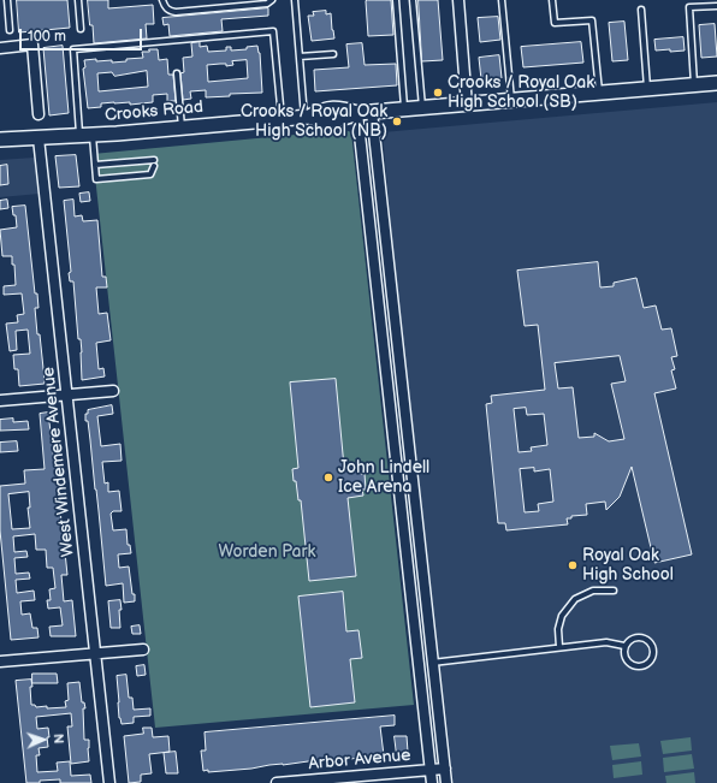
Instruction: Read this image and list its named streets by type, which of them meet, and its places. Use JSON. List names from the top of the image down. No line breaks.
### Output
{"streets":{"main road":["Crooks Road"],"street":["West Windemere Avenue","Arbor Avenue"]},"crossings":[["Crooks Road","West Windemere Avenue"]],"parks":["Worden Park"],"places":["Crooks / Royal Oak High School (SB)","Crooks / Royal Oak High School (NB)","John Lindell Ice Arena","Royal Oak High School"],"scale_bar":"100 m","north":"right"}
